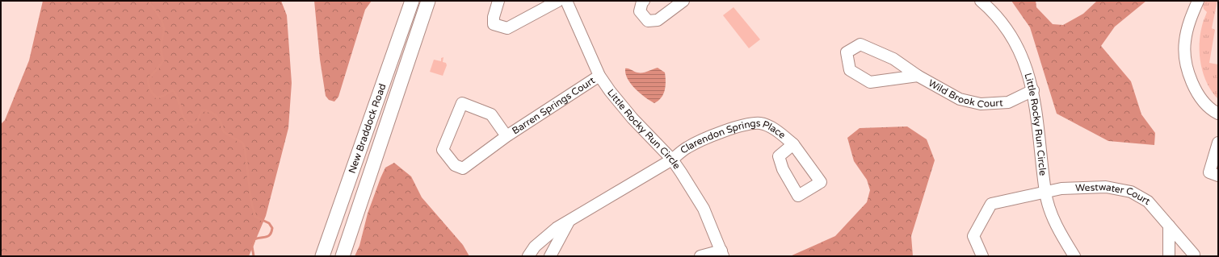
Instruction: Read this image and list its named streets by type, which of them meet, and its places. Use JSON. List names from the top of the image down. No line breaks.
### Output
{"streets":{"main road":["New Braddock Road"],"street":["Wild Brook Court","Barren Springs Court","Little Rocky Run Circle","Clarendon Springs Place","Westwater Court"]},"crossings":[["Wild Brook Court","Little Rocky Run Circle"],["Barren Springs Court","Little Rocky Run Circle"],["Little Rocky Run Circle","Clarendon Springs Place"],["Little Rocky Run Circle","Westwater Court"]]}
